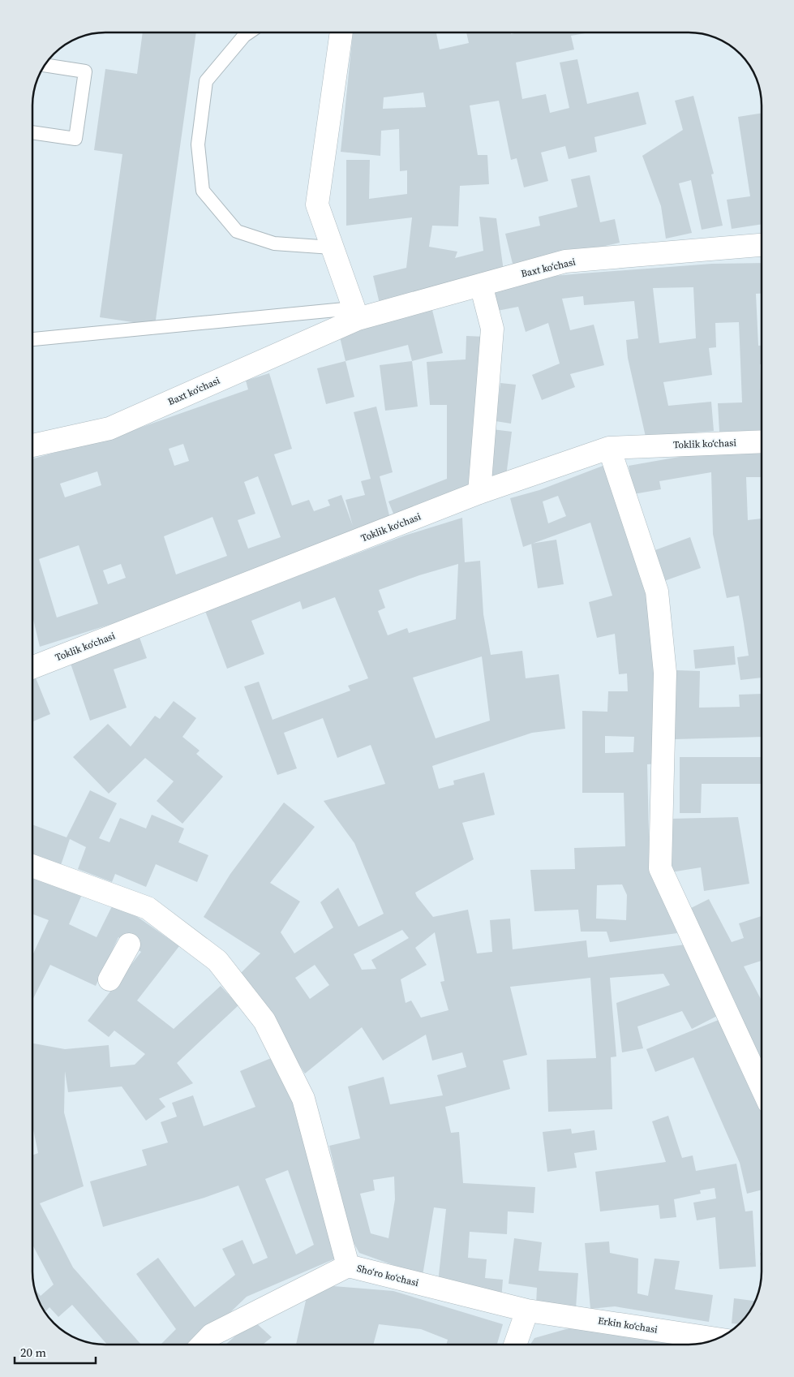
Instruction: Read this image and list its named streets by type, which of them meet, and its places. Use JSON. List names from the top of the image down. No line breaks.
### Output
{"streets":{"street":["Baxt koʻchasi","Toklik koʻchasi","Shoʻro koʻchasi","Erkin koʻchasi"]},"crossings":[["Shoʻro koʻchasi","Erkin koʻchasi"]],"scale_bar":"20 m"}
